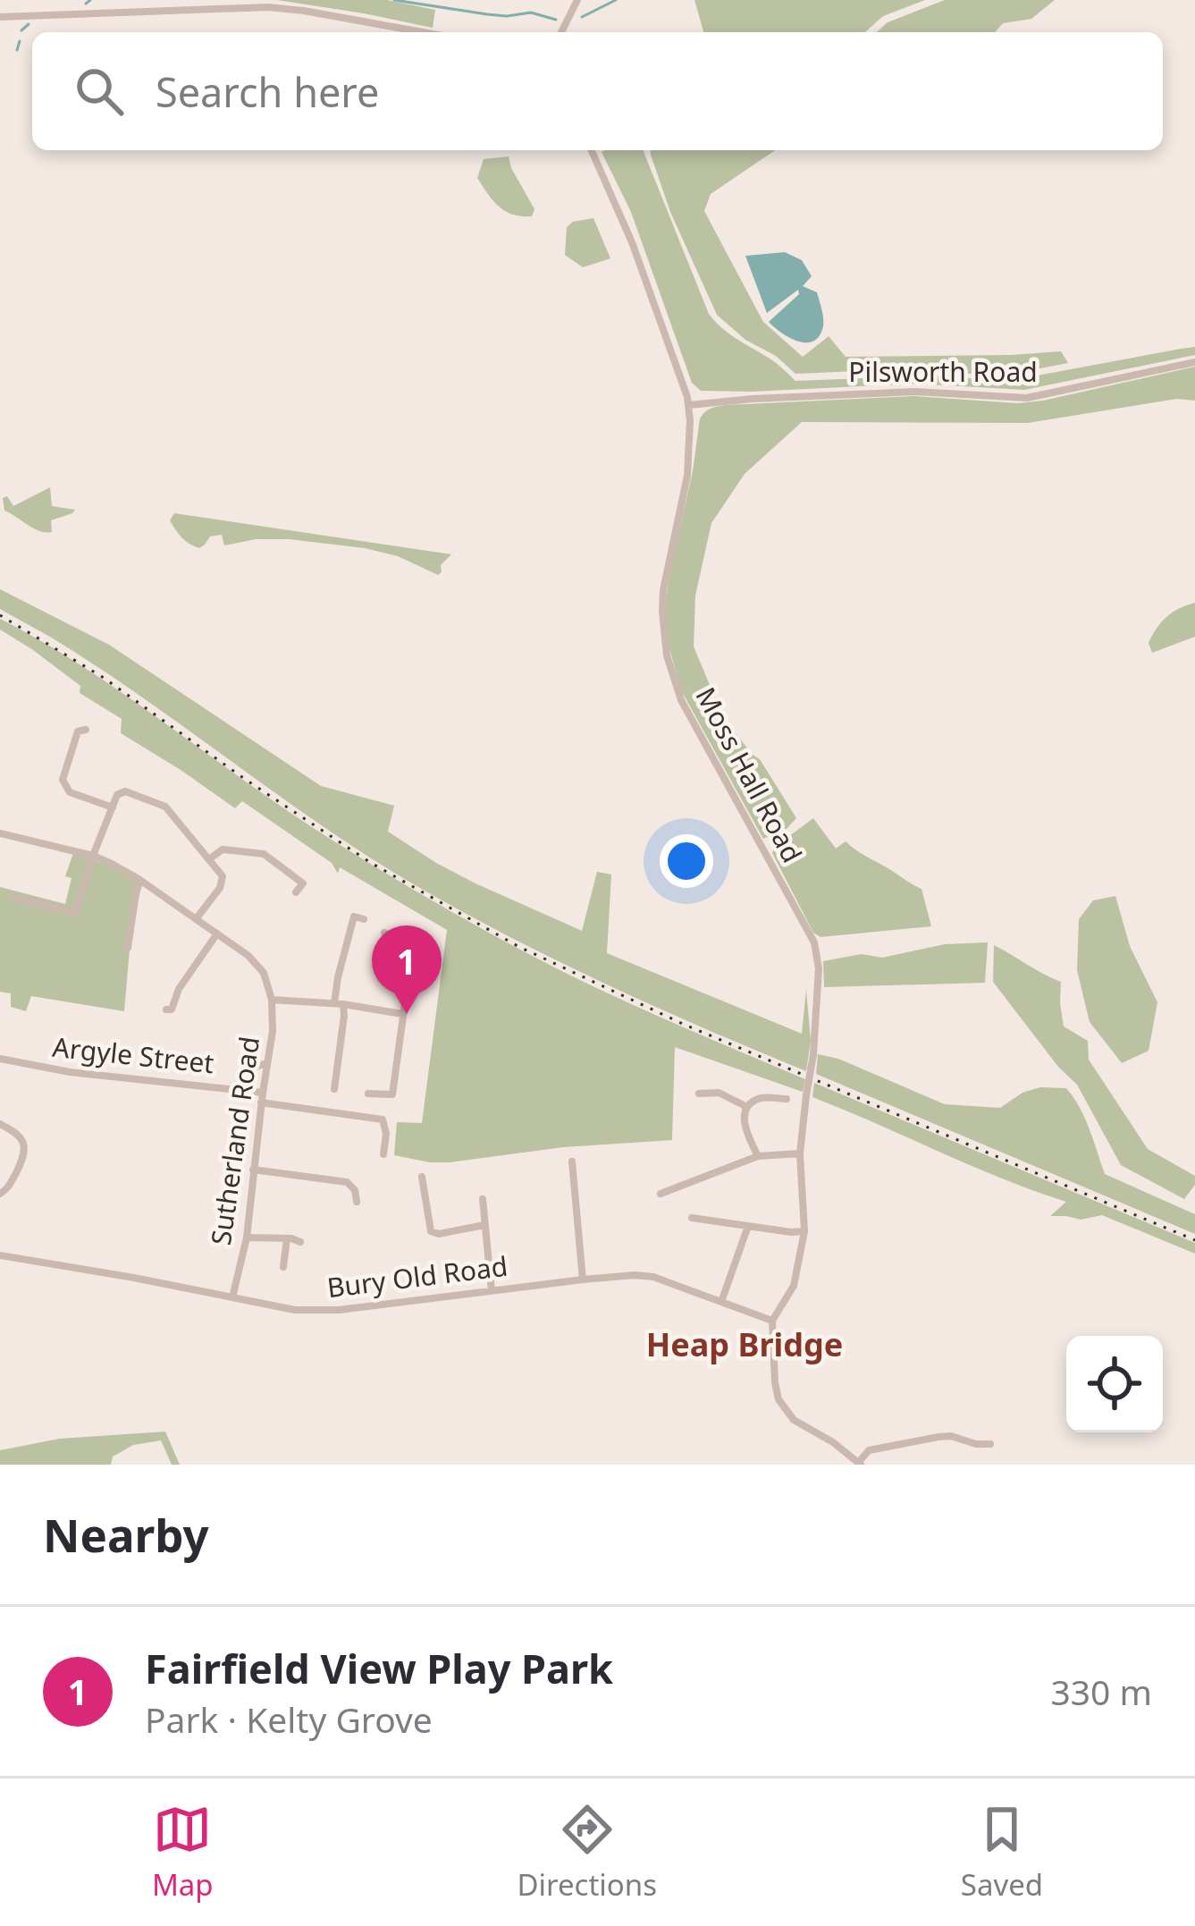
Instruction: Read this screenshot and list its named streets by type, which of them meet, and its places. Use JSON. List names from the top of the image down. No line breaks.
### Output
{"streets":{"street":["Pilsworth Road","Moss Hall Road","Argyle Street","Sutherland Road","Bury Old Road"]},"crossings":[["Pilsworth Road","Moss Hall Road"],["Moss Hall Road","Bury Old Road"],["Argyle Street","Sutherland Road"],["Sutherland Road","Bury Old Road"]],"districts":["Heap Bridge"],"page":{"search":"Search here","pins":"1","heading":"Nearby","list":[{"mark":"1","name":"Fairfield View Play Park","note":"Park · Kelty Grove","value":"330 m"}],"nav":["Map","Directions","Saved"]}}
